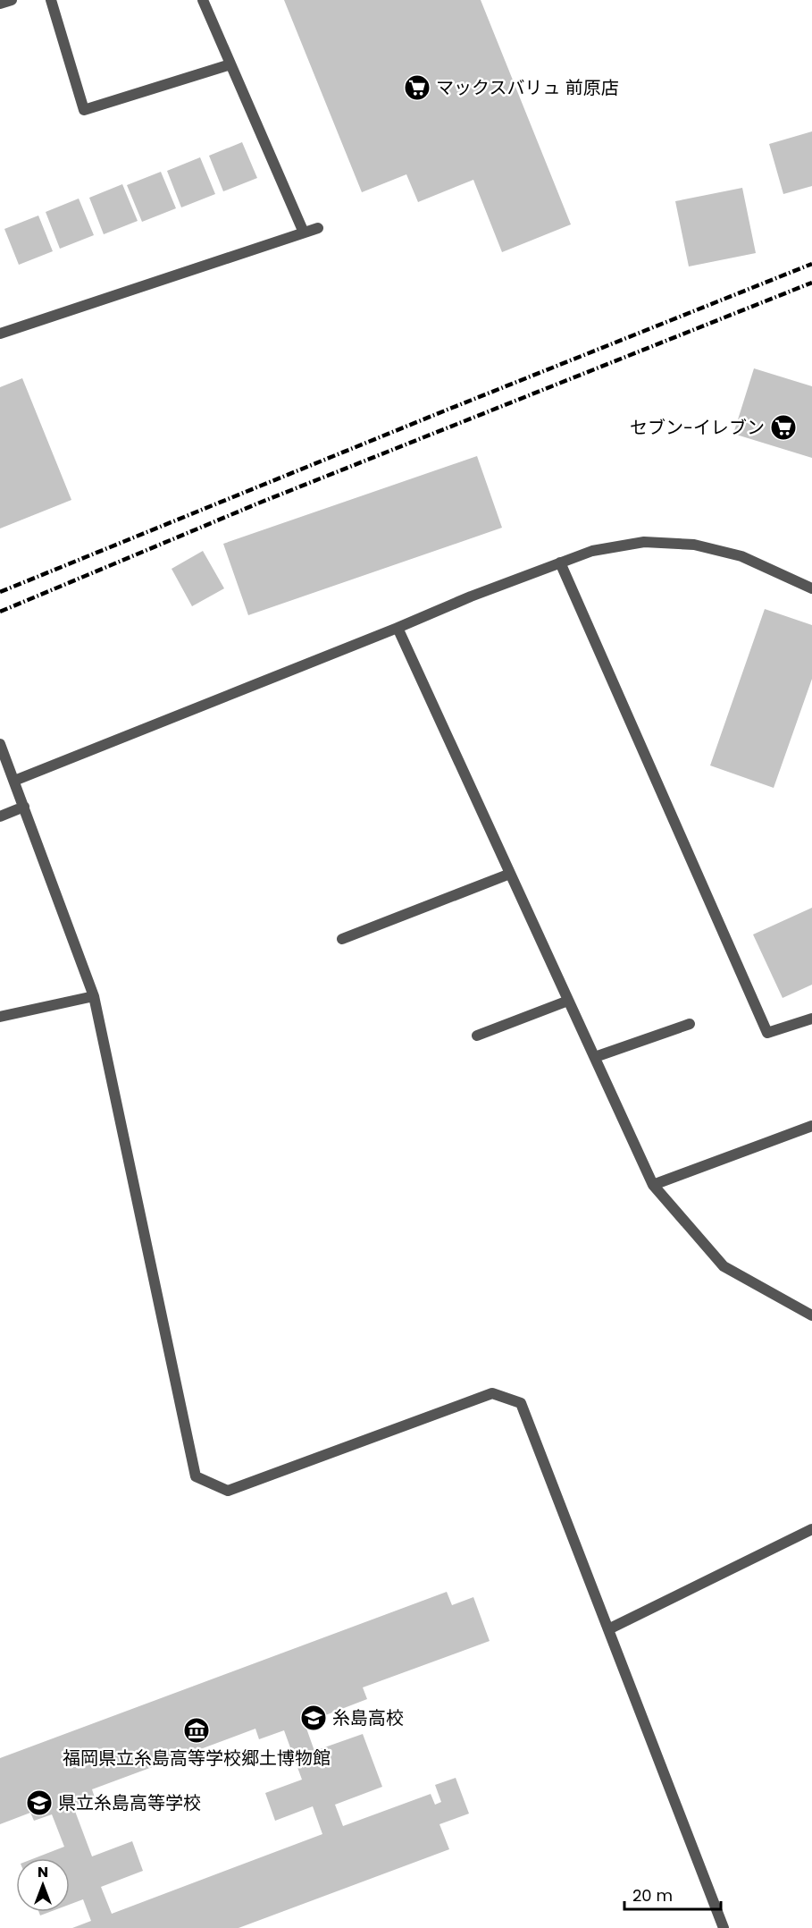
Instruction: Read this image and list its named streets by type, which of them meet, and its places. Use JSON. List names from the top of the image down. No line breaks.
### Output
{"places":{"supermarket":["マックスバリュ 前原店","セブン-イレブン"],"school or university":["糸島高校","県立糸島高等学校"],"museum":["福岡県立糸島高等学校郷土博物館"]},"scale_bar":"20 m","north":"top"}
